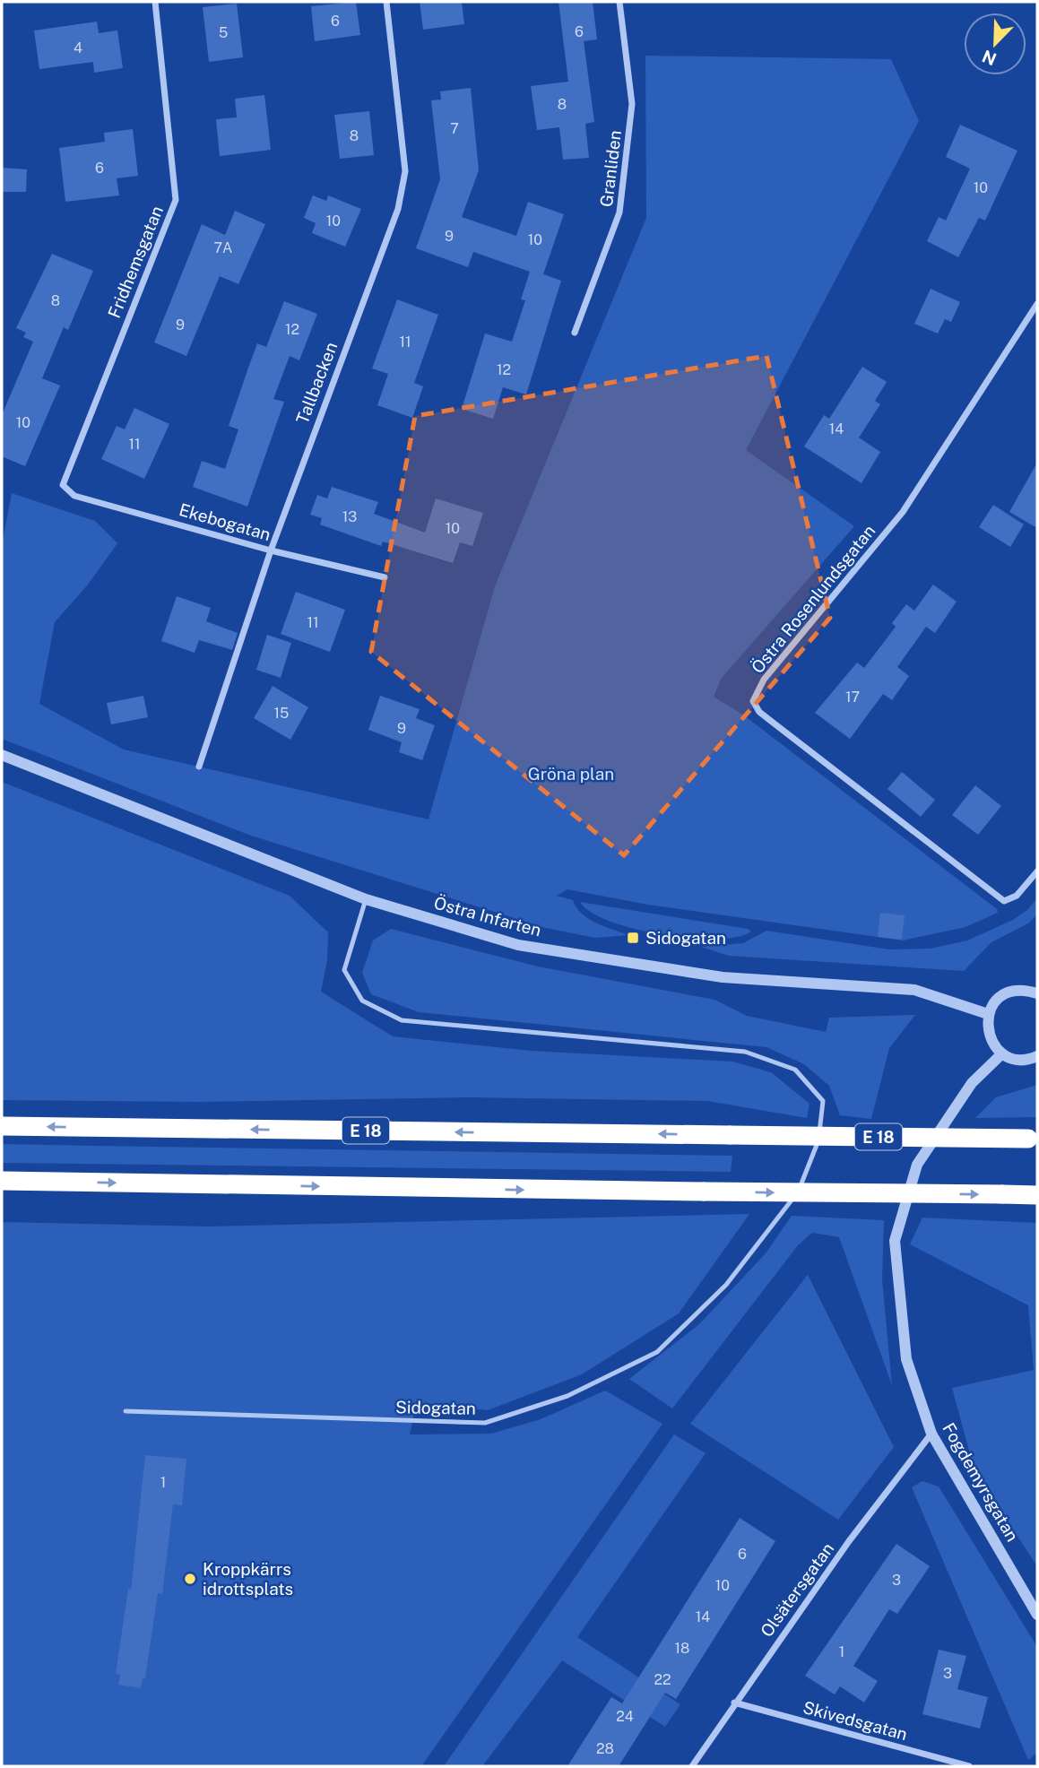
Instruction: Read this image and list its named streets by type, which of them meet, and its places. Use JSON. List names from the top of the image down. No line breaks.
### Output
{"streets":{"highway":["E 18"],"street":["Granliden","Fridhemsgatan","Tallbacken","Ekebogatan","Östra Rosenlundsgatan","Östra Infarten","Fogdemyrsgatan","Olsätersgatan","Skivedsgatan"],"lane":["Sidogatan"]},"crossings":[["Fridhemsgatan","Ekebogatan"],["Tallbacken","Ekebogatan"],["Östra Infarten","Sidogatan"],["Fogdemyrsgatan","Olsätersgatan"],["Olsätersgatan","Skivedsgatan"]],"parks":["Gröna plan"],"places":{"transit":["Sidogatan"],"other":["Kroppkärrs idrottsplats"]},"house_numbers":["6","6","5","4","8","7","8","6","10","10","9","10","7A","8","9","12","11","12","10","14","11","13","10","11","17","15","9","1","6","3","10","14","18","1","3","22","24","28"],"north":"bottom left"}
